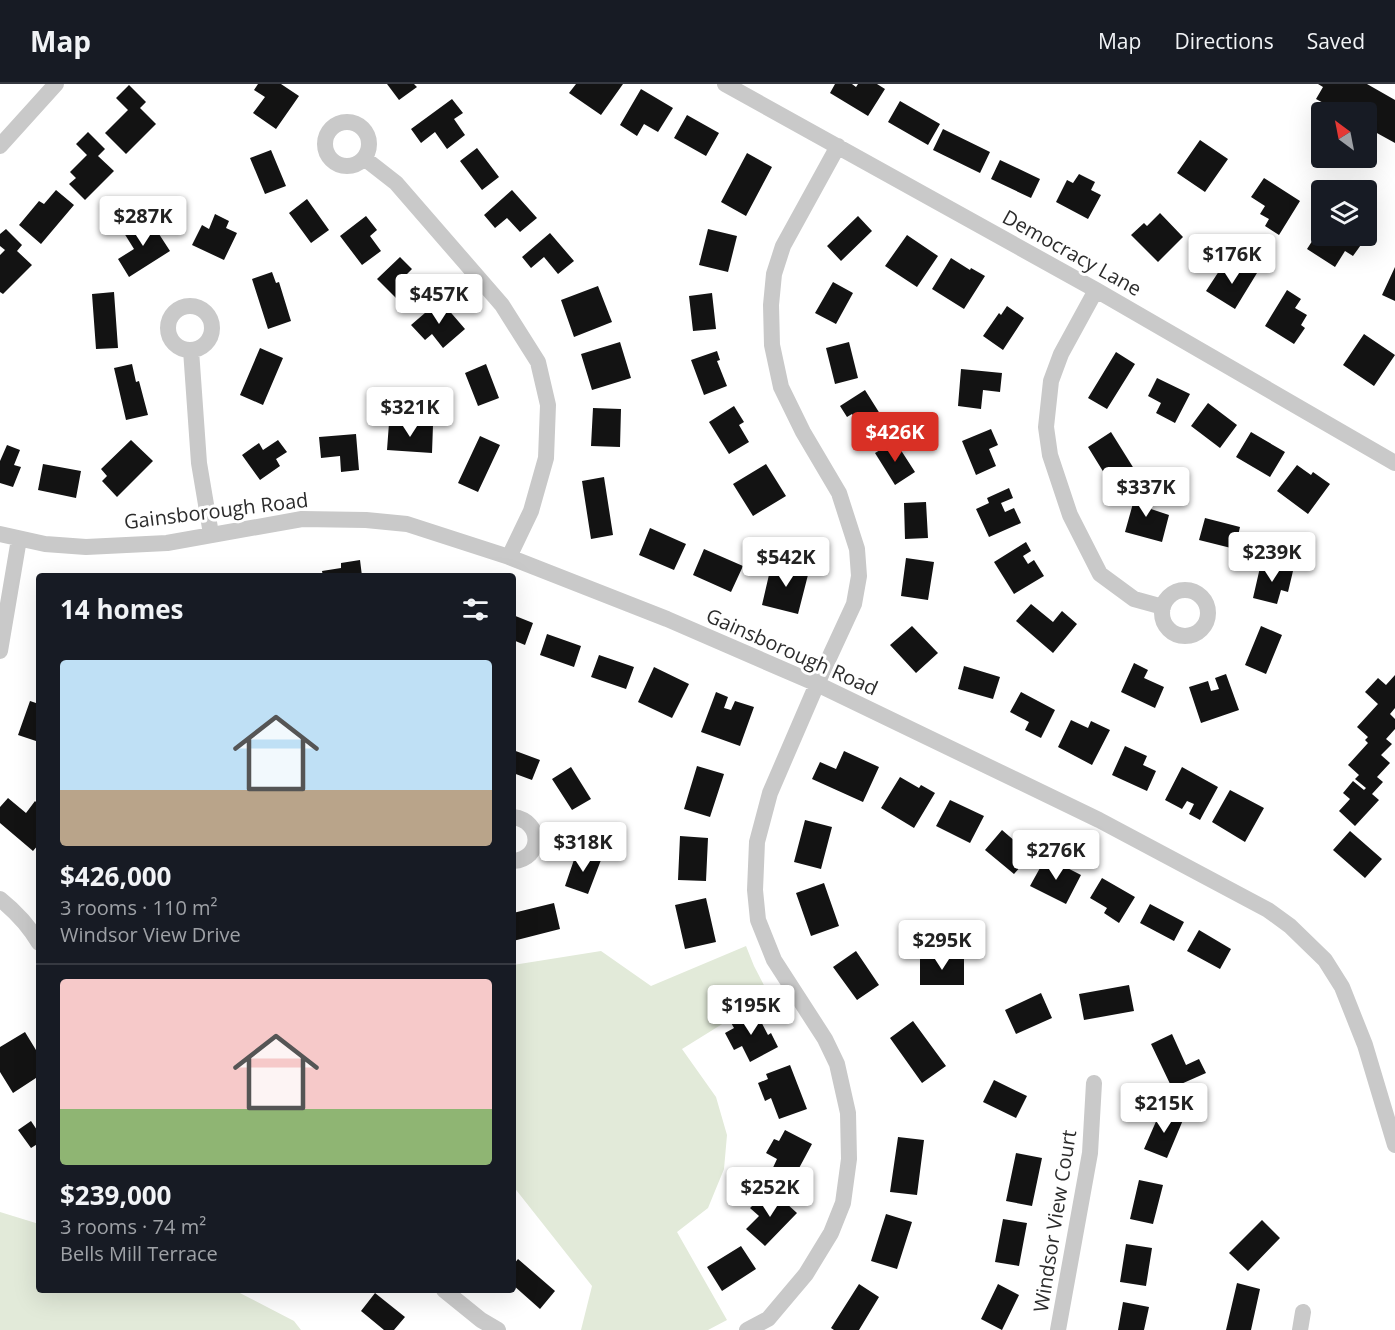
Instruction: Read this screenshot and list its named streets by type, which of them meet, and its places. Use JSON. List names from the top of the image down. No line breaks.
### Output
{"streets":{"street":["Democracy Lane","Gainsborough Road","Windsor View Court"]},"north":"top left","page":{"header":"Map","nav":["Map","Directions","Saved"],"price":["$287K","$176K","$457K","$321K","$426K","$337K","$239K","$542K","$318K","$276K","$295K","$195K","$215K","$252K"],"heading":"14 homes","list":[{"name":"$426,000","note":"3 rooms · 110 m² · Windsor View Drive"},{"name":"$239,000","note":"3 rooms · 74 m² · Bells Mill Terrace"}]}}
